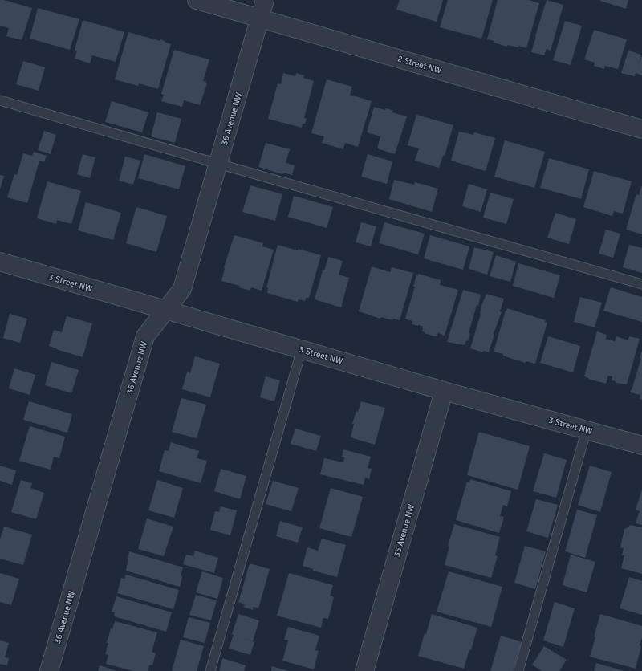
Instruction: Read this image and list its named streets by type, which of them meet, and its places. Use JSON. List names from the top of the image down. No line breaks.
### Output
{"streets":{"street":["2 Street NW","36 Avenue NW","3 Street NW","35 Avenue NW"]},"crossings":[["2 Street NW","36 Avenue NW"],["36 Avenue NW","3 Street NW"],["3 Street NW","35 Avenue NW"]]}
